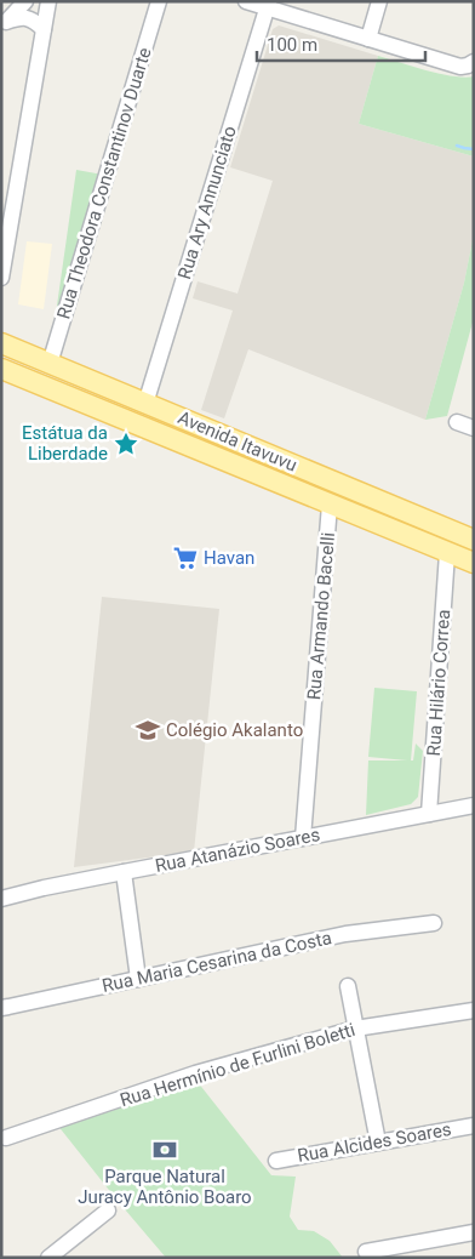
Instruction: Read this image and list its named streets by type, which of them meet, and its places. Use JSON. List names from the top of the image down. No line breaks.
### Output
{"streets":{"main road":["Avenida Itavuvu"],"street":["Rua Theodora Constantinov Duarte","Rua Ary Annunciato","Rua Armando Bacelli","Rua Hilário Correa","Rua Atanázio Soares","Rua Maria Cesarina da Costa","Rua Hermínio de Furlini Boletti","Rua Alcides Soares"]},"crossings":[["Rua Theodora Constantinov Duarte","Avenida Itavuvu"],["Rua Ary Annunciato","Avenida Itavuvu"],["Avenida Itavuvu","Rua Armando Bacelli"],["Avenida Itavuvu","Rua Hilário Correa"],["Rua Armando Bacelli","Rua Atanázio Soares"],["Rua Hilário Correa","Rua Atanázio Soares"]],"places":{"place":["Estátua da Liberdade"],"supermarket":["Havan"],"school or university":["Colégio Akalanto"],"bank":["Parque Natural Juracy Antônio Boaro"]},"scale_bar":"100 m"}
